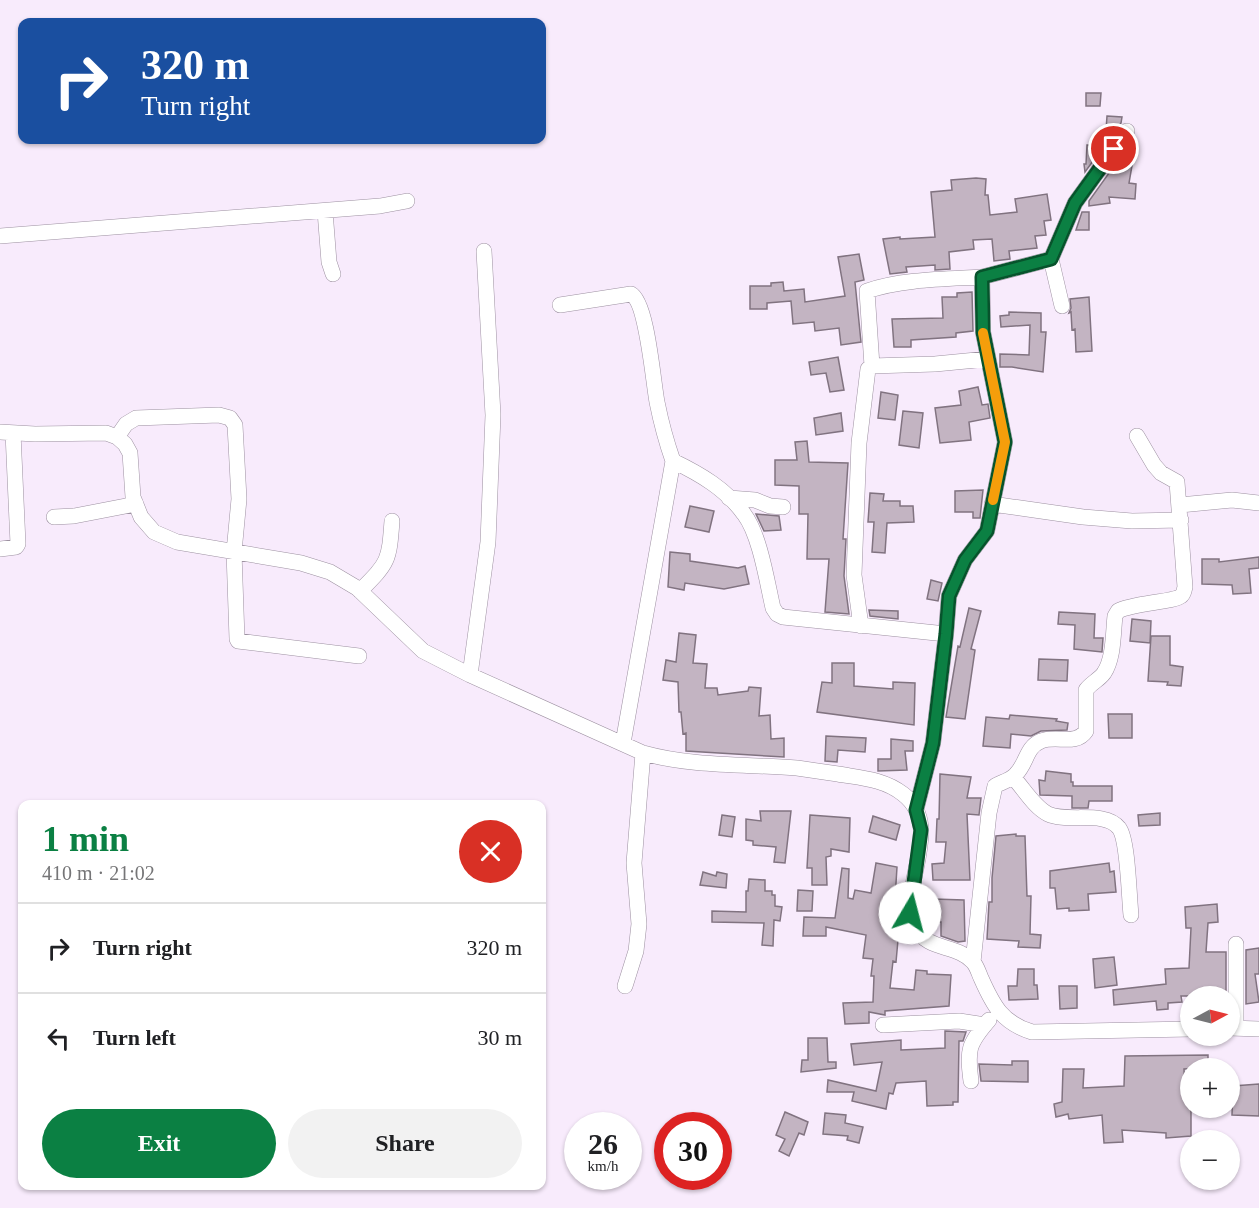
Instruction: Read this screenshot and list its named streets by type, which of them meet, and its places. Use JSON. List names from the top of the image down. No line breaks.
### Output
{"north":"right","page":{"turn":["320 m","Turn right"],"heading":["1 min","410 m · 21:02"],"list":[{"name":"Turn right","value":"320 m"},{"name":"Turn left","value":"30 m"}],"map_buttons":["+","−"],"buttons":["Exit","Share"],"speed":"26 km/h","limit":"30"}}
